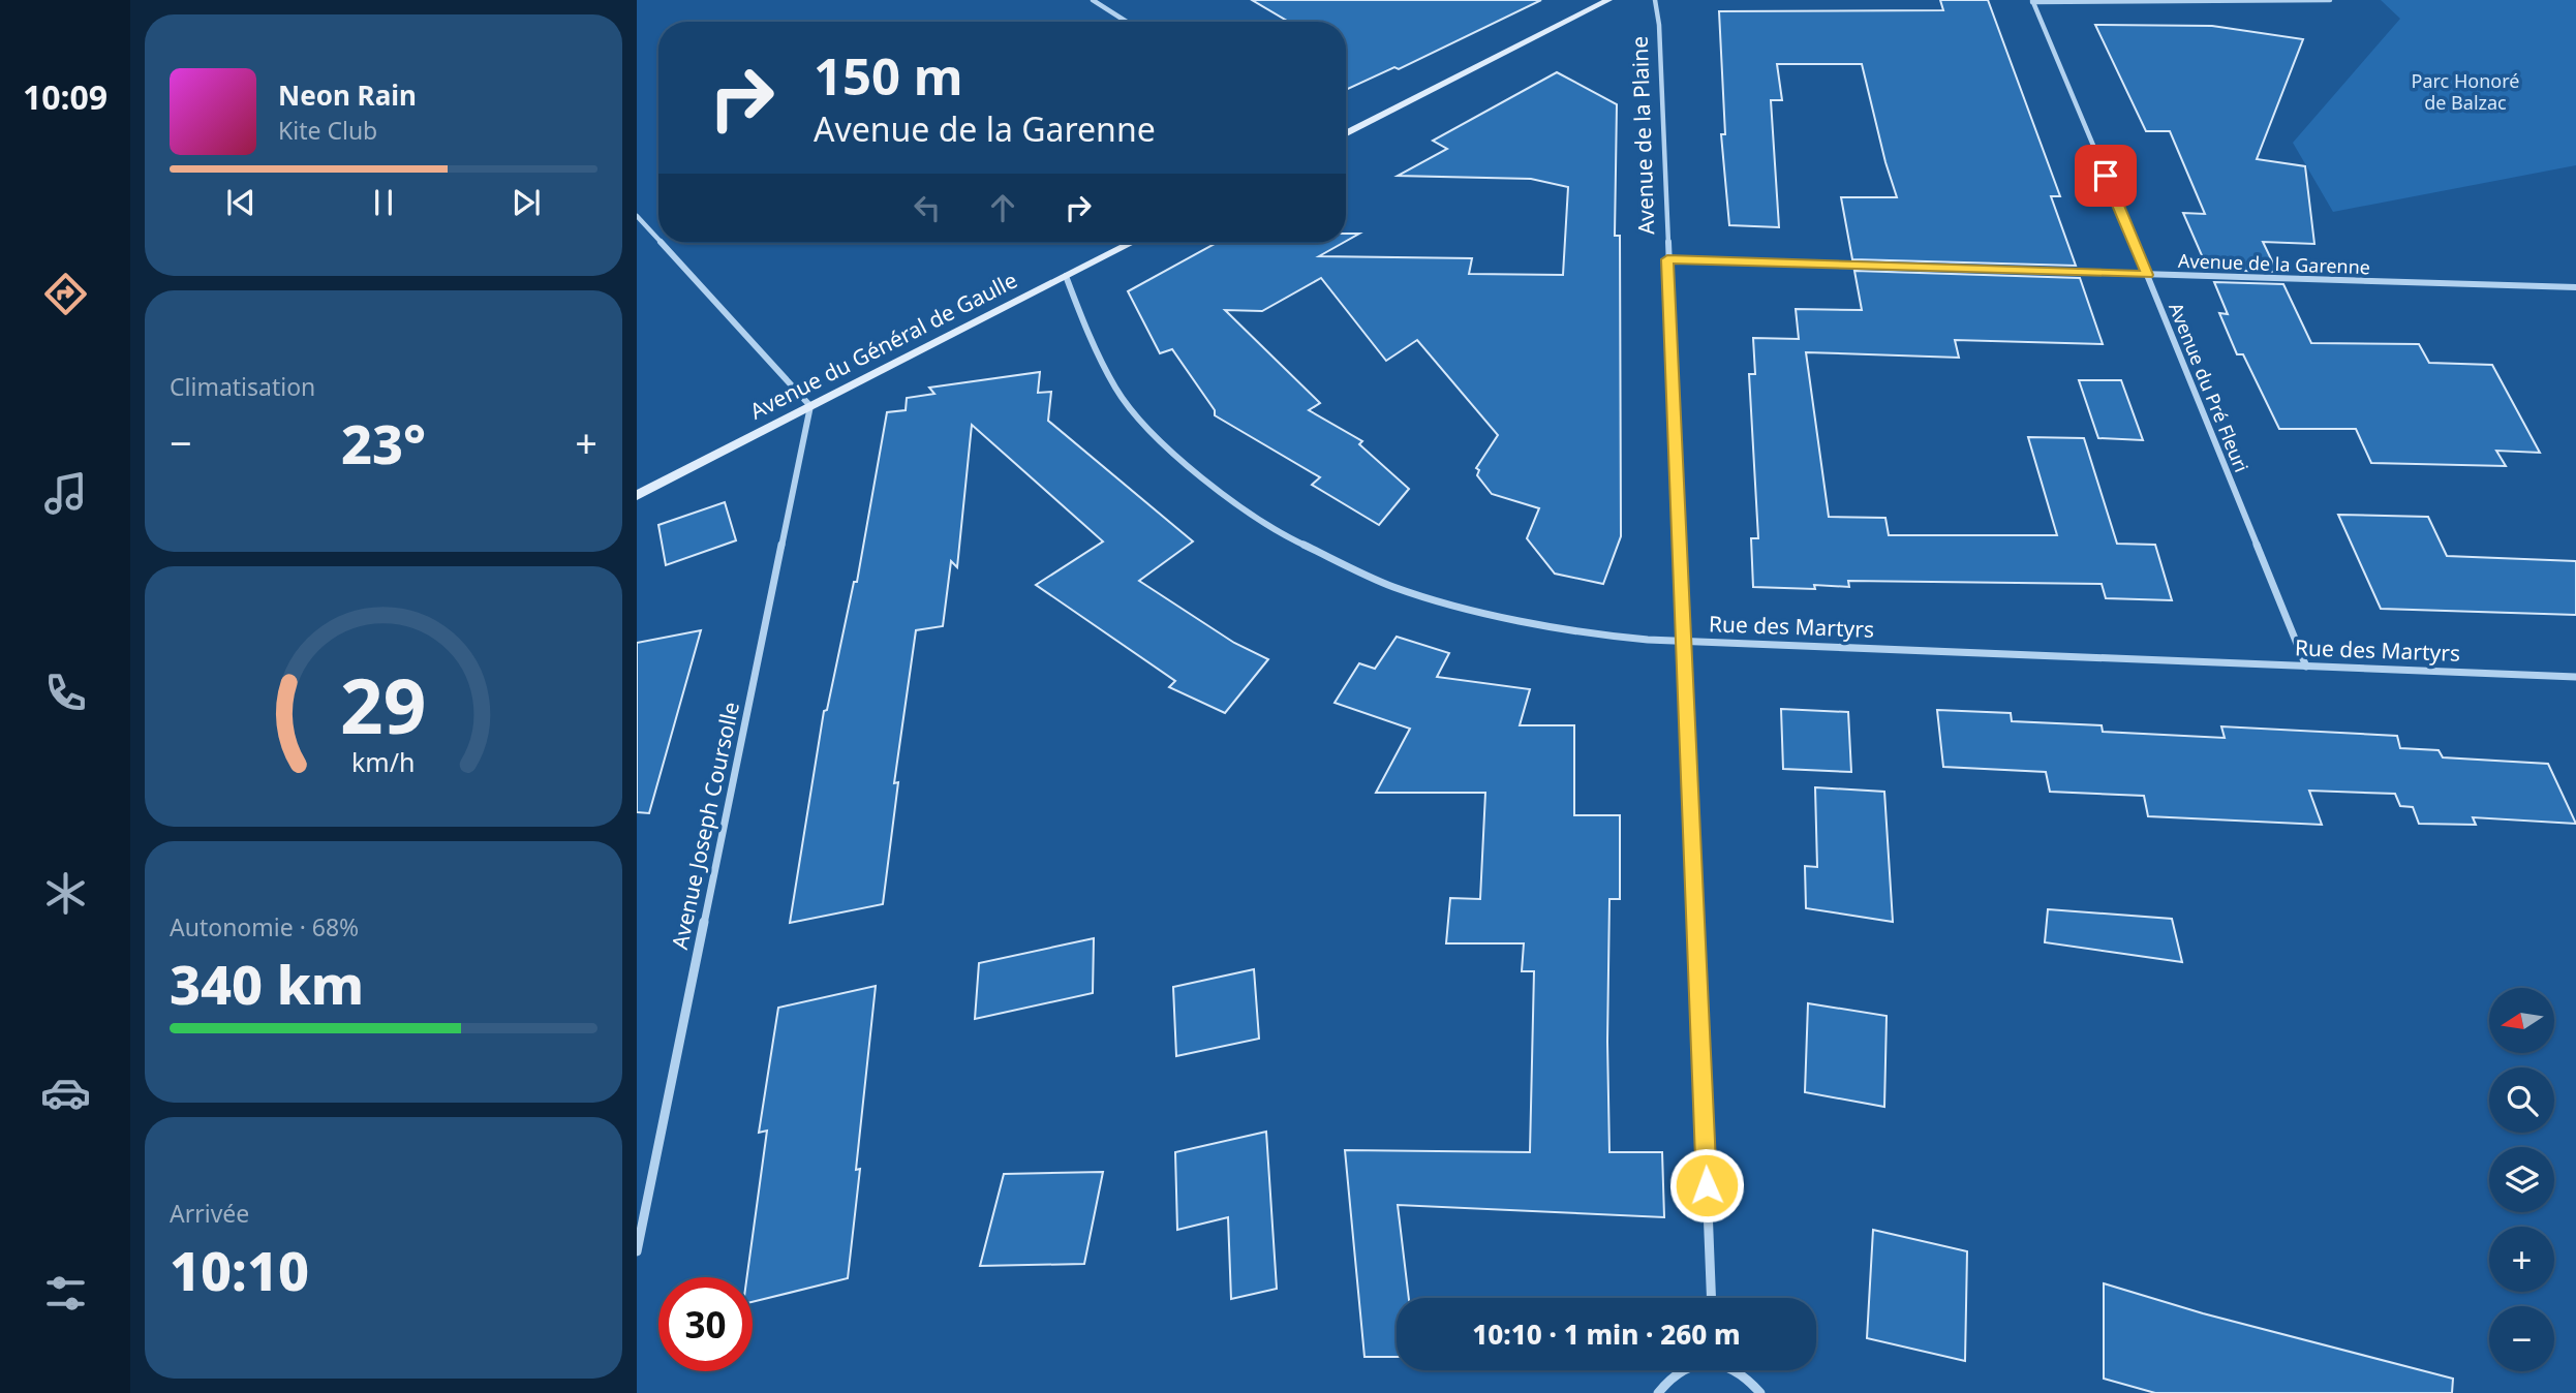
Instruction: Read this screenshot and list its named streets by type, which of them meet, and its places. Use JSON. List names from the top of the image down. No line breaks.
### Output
{"streets":{"street":["Avenue de la Plaine","Avenue de la Garenne","Avenue du Général de Gaulle","Avenue du Pré Fleuri","Rue des Martyrs","Avenue Joseph Coursolle"]},"crossings":[["Avenue de la Plaine","Avenue de la Garenne"],["Avenue de la Plaine","Rue des Martyrs"],["Avenue de la Garenne","Avenue du Pré Fleuri"],["Avenue du Général de Gaulle","Rue des Martyrs"],["Avenue du Général de Gaulle","Avenue Joseph Coursolle"],["Avenue du Pré Fleuri","Rue des Martyrs"]],"parks":["Parc Honoré de Balzac"],"north":"left","page":{"tabs":"10:09","turn":["150 m","Avenue de la Garenne"],"song":["Neon Rain","Kite Club"],"tile":["Climatisation",["Autonomie · 68%","340 km"],["Arrivée","10:10"]],"heat":["−","23°","+"],"map_buttons":["+","−"],"limit":"30","trip":"10:10 · 1 min · 260 m","gauge":["29","km/h"]}}
